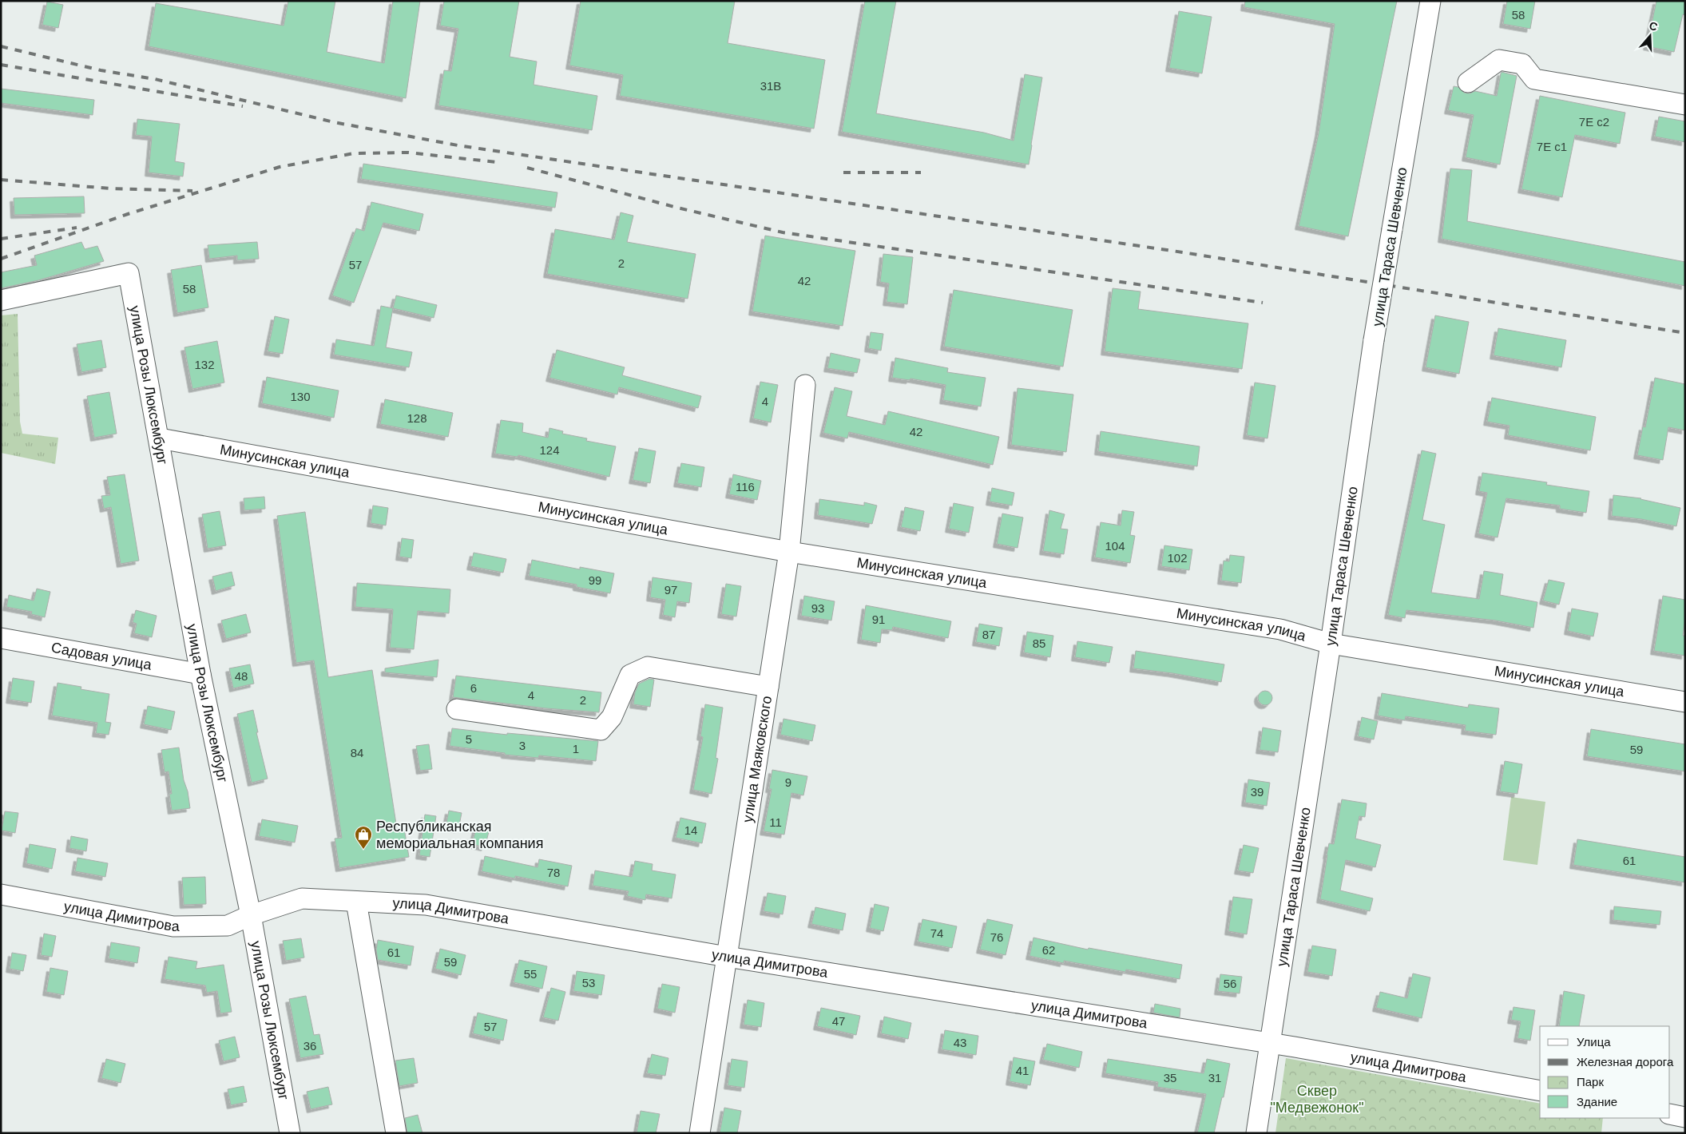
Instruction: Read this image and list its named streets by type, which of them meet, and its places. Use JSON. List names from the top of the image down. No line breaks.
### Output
{"streets":{"street":["улица Тараса Шевченко","улица Розы Люксембург","Минусинская улица","Садовая улица","улица Маяковского","улица Димитрова"]},"crossings":[["улица Тараса Шевченко","Минусинская улица"],["улица Тараса Шевченко","улица Димитрова"],["улица Розы Люксембург","Минусинская улица"],["улица Розы Люксембург","Садовая улица"],["улица Розы Люксембург","улица Димитрова"],["Минусинская улица","улица Маяковского"],["улица Маяковского","улица Димитрова"]],"parks":["Сквер \"Медвежонок\""],"places":{"shop":["Республиканская мемориальная компания"]},"house_numbers":["58","31В","7Е с2","7Е с1","2","57","42","58","132","130","4","128","42","124","116","104","102","99","97","93","91","87","85","48","6","4","2","5","3","1","59","84","9","39","11","14","61","78","74","76","62","61","59","55","53","56","47","57","43","36","41","35","31"],"legend":["Улица","Железная дорога","Парк","Здание"],"north":"top"}
